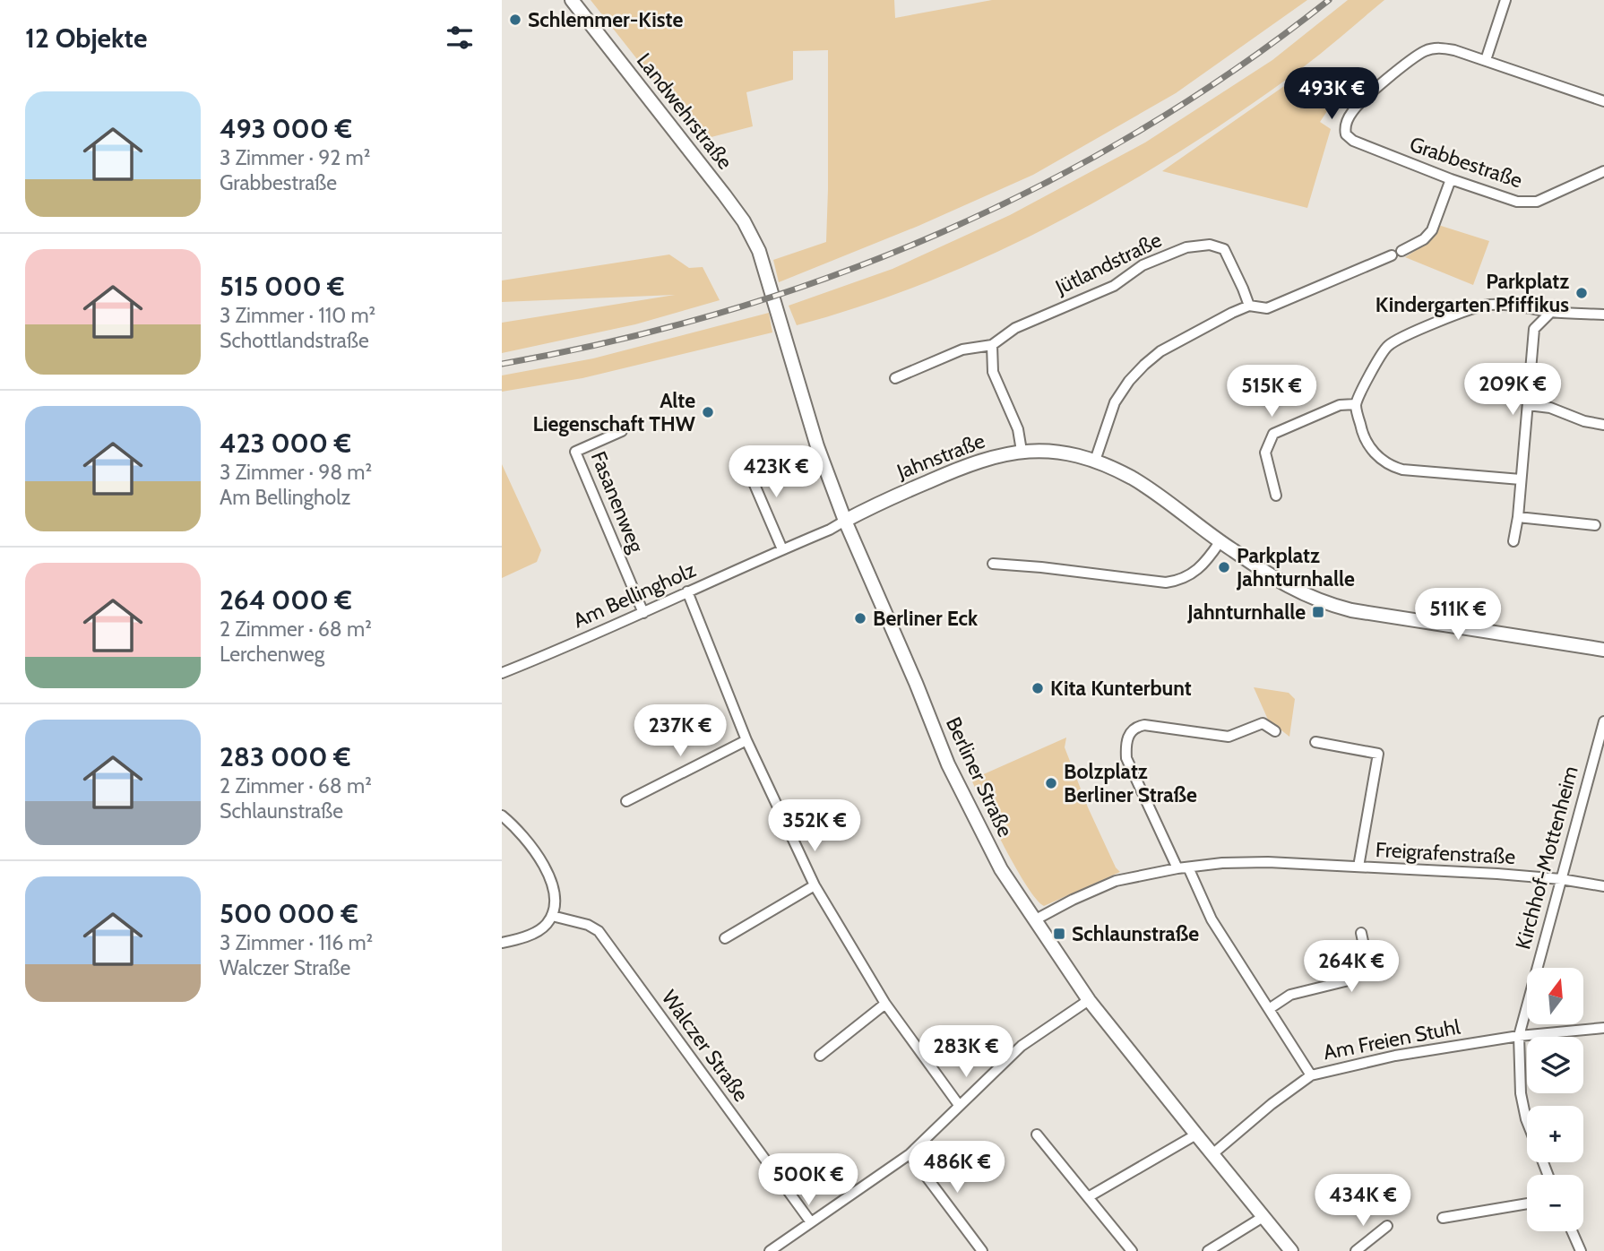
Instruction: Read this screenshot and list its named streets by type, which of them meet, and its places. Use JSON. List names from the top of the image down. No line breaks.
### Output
{"streets":{"street":["Landwehrstraße","Grabbestraße","Jütlandstraße","Jahnstraße","Fasanenweg","Am Bellingholz","Berliner Straße","Freigrafenstraße","Kirchhof-Mottenheim","Am Freien Stuhl","Walczer Straße"]},"crossings":[["Landwehrstraße","Berliner Straße"],["Jahnstraße","Am Bellingholz"],["Jahnstraße","Berliner Straße"],["Fasanenweg","Am Bellingholz"],["Am Bellingholz","Berliner Straße"],["Berliner Straße","Freigrafenstraße"],["Berliner Straße","Am Freien Stuhl"],["Freigrafenstraße","Kirchhof-Mottenheim"],["Kirchhof-Mottenheim","Am Freien Stuhl"]],"places":{"other":["Schlemmer-Kiste","Parkplatz Kindergarten Pfiffikus","Alte Liegenschaft THW","Parkplatz Jahnturnhalle","Berliner Eck","Kita Kunterbunt","Bolzplatz Berliner Straße"],"transit":["Jahnturnhalle","Schlaunstraße"]},"north":"top","page":{"heading":"12 Objekte","price":["493K €","209K €","515K €","423K €","511K €","237K €","352K €","264K €","283K €","486K €","500K €","434K €"],"list":[{"name":"493 000 €","note":"3 Zimmer · 92 m² · Grabbestraße"},{"name":"515 000 €","note":"3 Zimmer · 110 m² · Schottlandstraße"},{"name":"423 000 €","note":"3 Zimmer · 98 m² · Am Bellingholz"},{"name":"264 000 €","note":"2 Zimmer · 68 m² · Lerchenweg"},{"name":"283 000 €","note":"2 Zimmer · 68 m² · Schlaunstraße"},{"name":"500 000 €","note":"3 Zimmer · 116 m² · Walczer Straße"}],"map_buttons":["+","−"]}}
